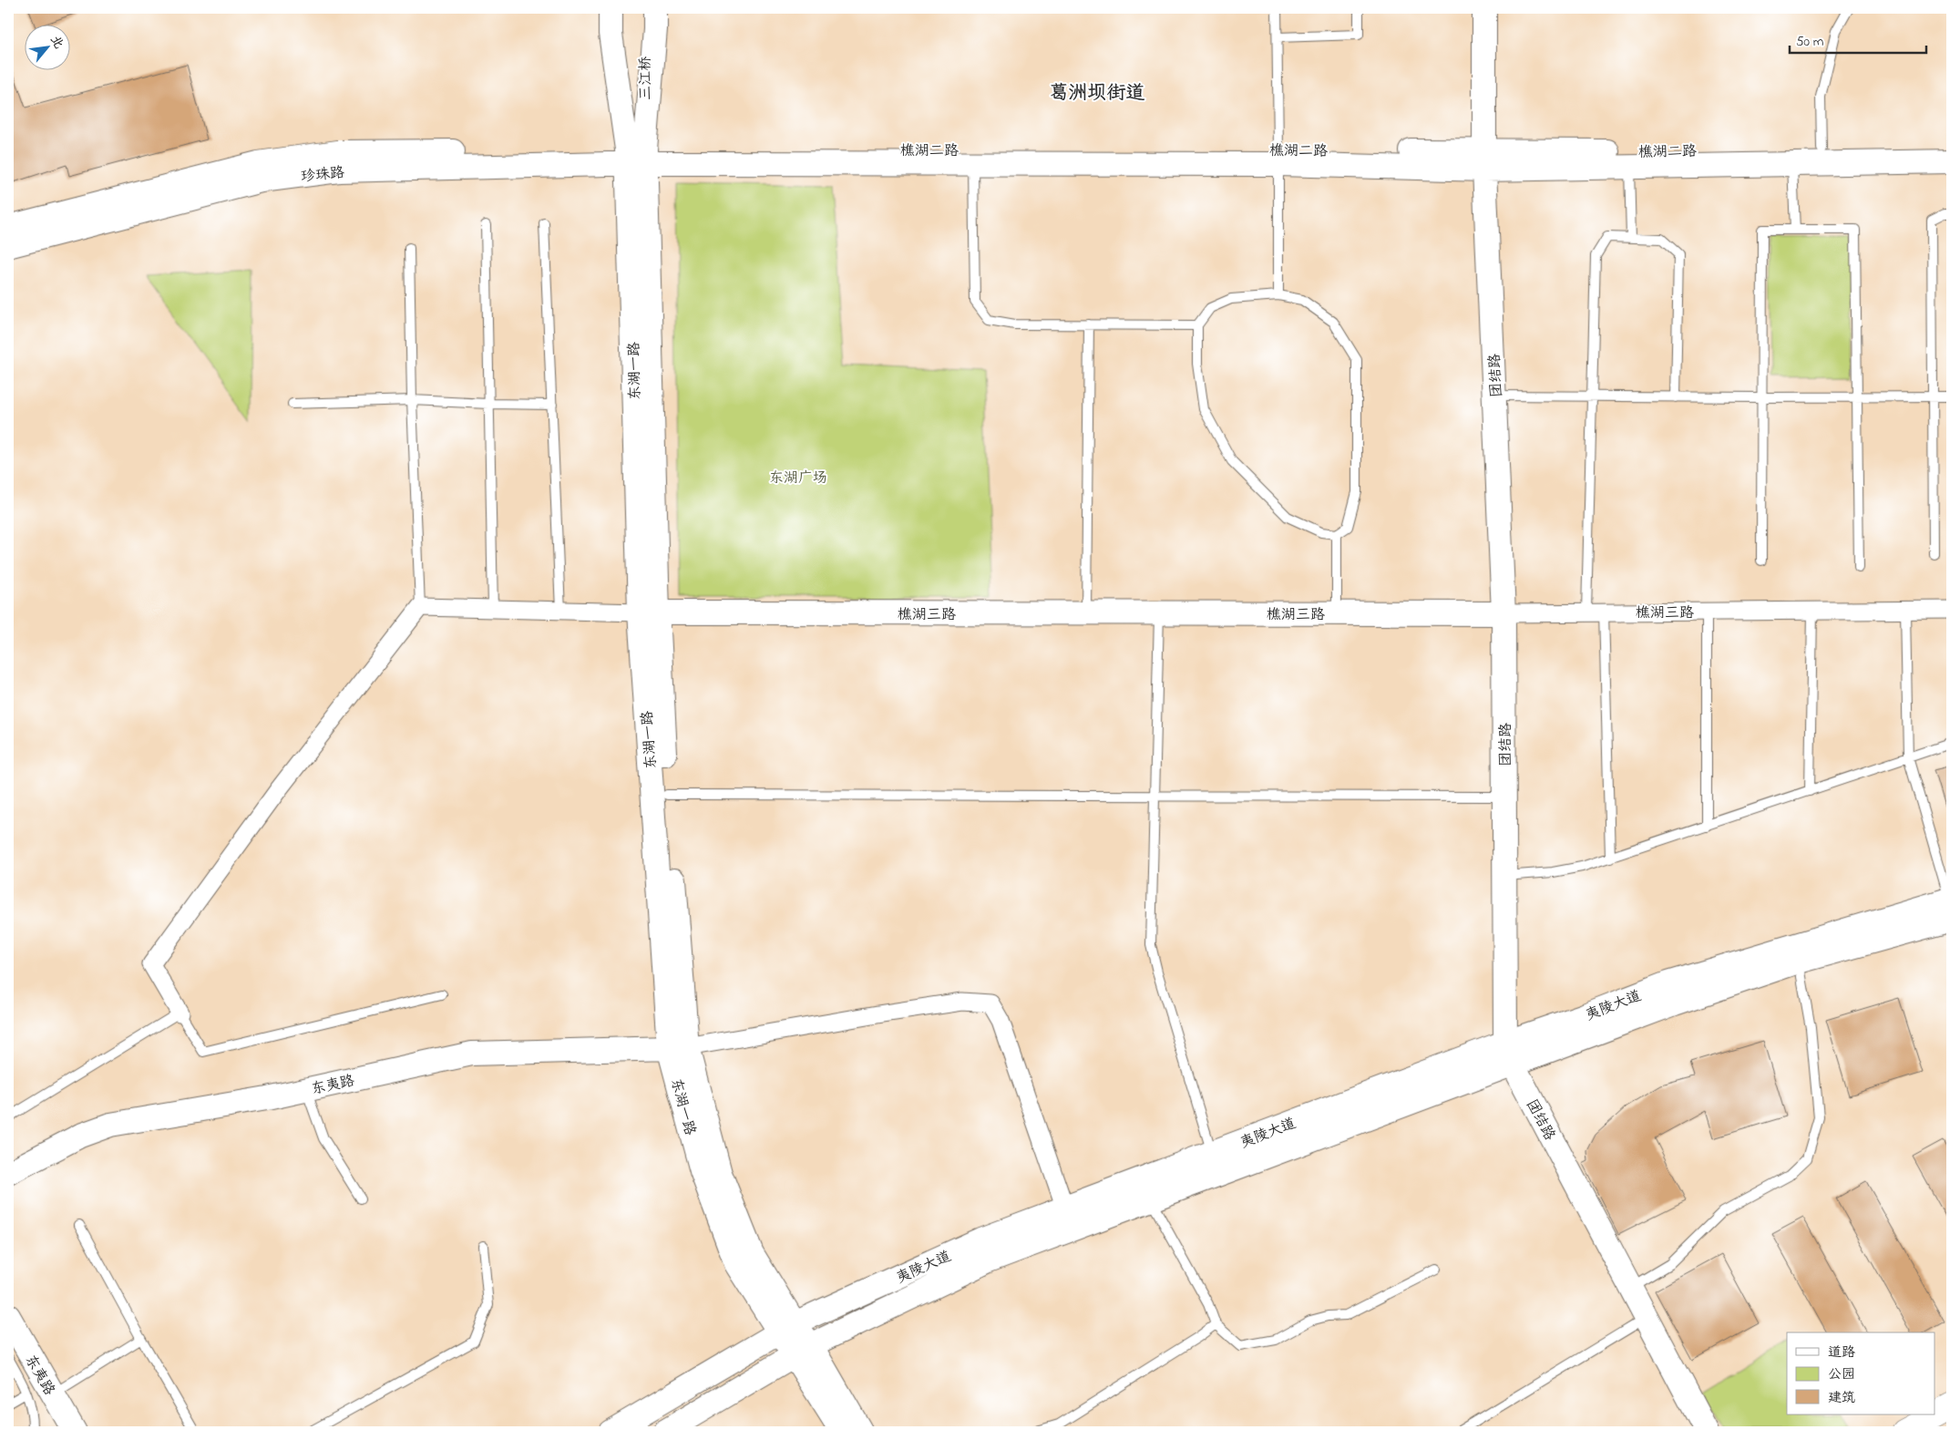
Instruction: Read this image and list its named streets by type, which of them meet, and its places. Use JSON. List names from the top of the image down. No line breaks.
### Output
{"streets":{"main road":["三江桥","樵湖二路","珍珠路","东湖一路","团结路","樵湖三路","夷陵大道","东夷路"]},"crossings":[["三江桥","樵湖二路"],["三江桥","珍珠路"],["樵湖二路","珍珠路"],["樵湖二路","团结路"],["东湖一路","樵湖三路"],["东湖一路","东夷路"],["团结路","樵湖三路"],["团结路","夷陵大道"]],"districts":["葛洲坝街道"],"parks":["东湖广场"],"legend":["道路","公园","建筑"],"scale_bar":"50 m","north":"top right"}
